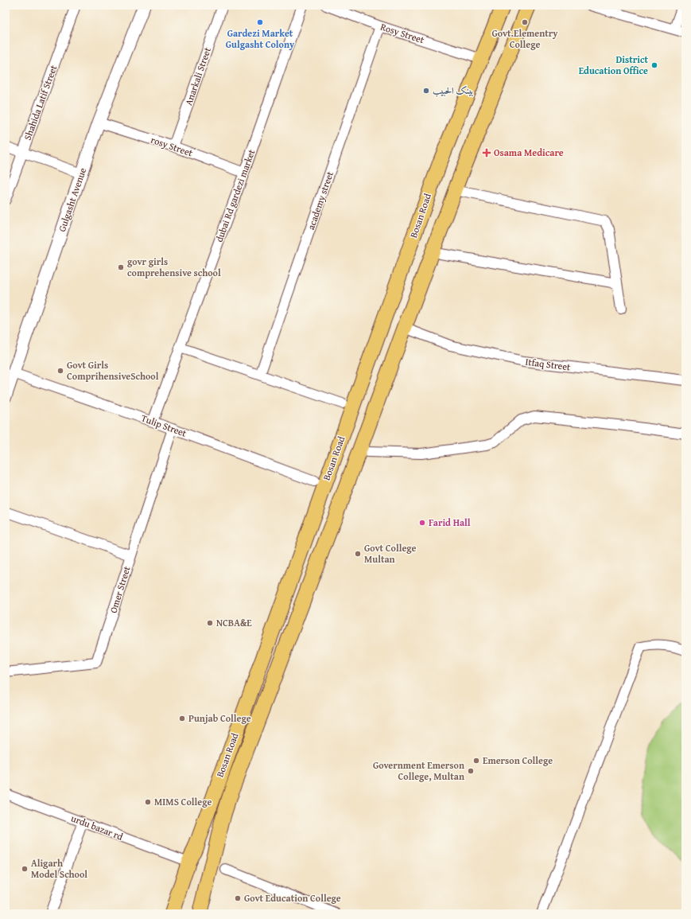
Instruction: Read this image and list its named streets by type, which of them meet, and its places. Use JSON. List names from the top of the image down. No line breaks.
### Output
{"streets":{"main road":["Bosan Road"],"street":["Rosy Street","Anarkali Street","Shahida Latif Street","rosy Street","dubai Rd gardezi market","Gulgasht Avenue","academy street","Itfaq Street","Tulip Street","Omer Street","urdu bazar rd"]},"crossings":[["Rosy Street","academy street"],["Rosy Street","Bosan Road"],["Anarkali Street","rosy Street"],["rosy Street","dubai Rd gardezi market"],["rosy Street","Gulgasht Avenue"],["dubai Rd gardezi market","Tulip Street"],["Gulgasht Avenue","Tulip Street"],["Bosan Road","urdu bazar rd"],["Tulip Street","Omer Street"]],"places":{"other":["Gardezi Market Gulgasht Colony","Govt.Elementry College","District Education Office","بينک الحبيب","govr girls comprehensive school","Govt Girls ComprihensiveSchool","Farid Hall","Govt College Multan","NCBA&E","Punjab College","Emerson College","Government Emerson College, Multan","MIMS College","Aligarh Model School","Govt Education College"],"health":["Osama Medicare"]}}
